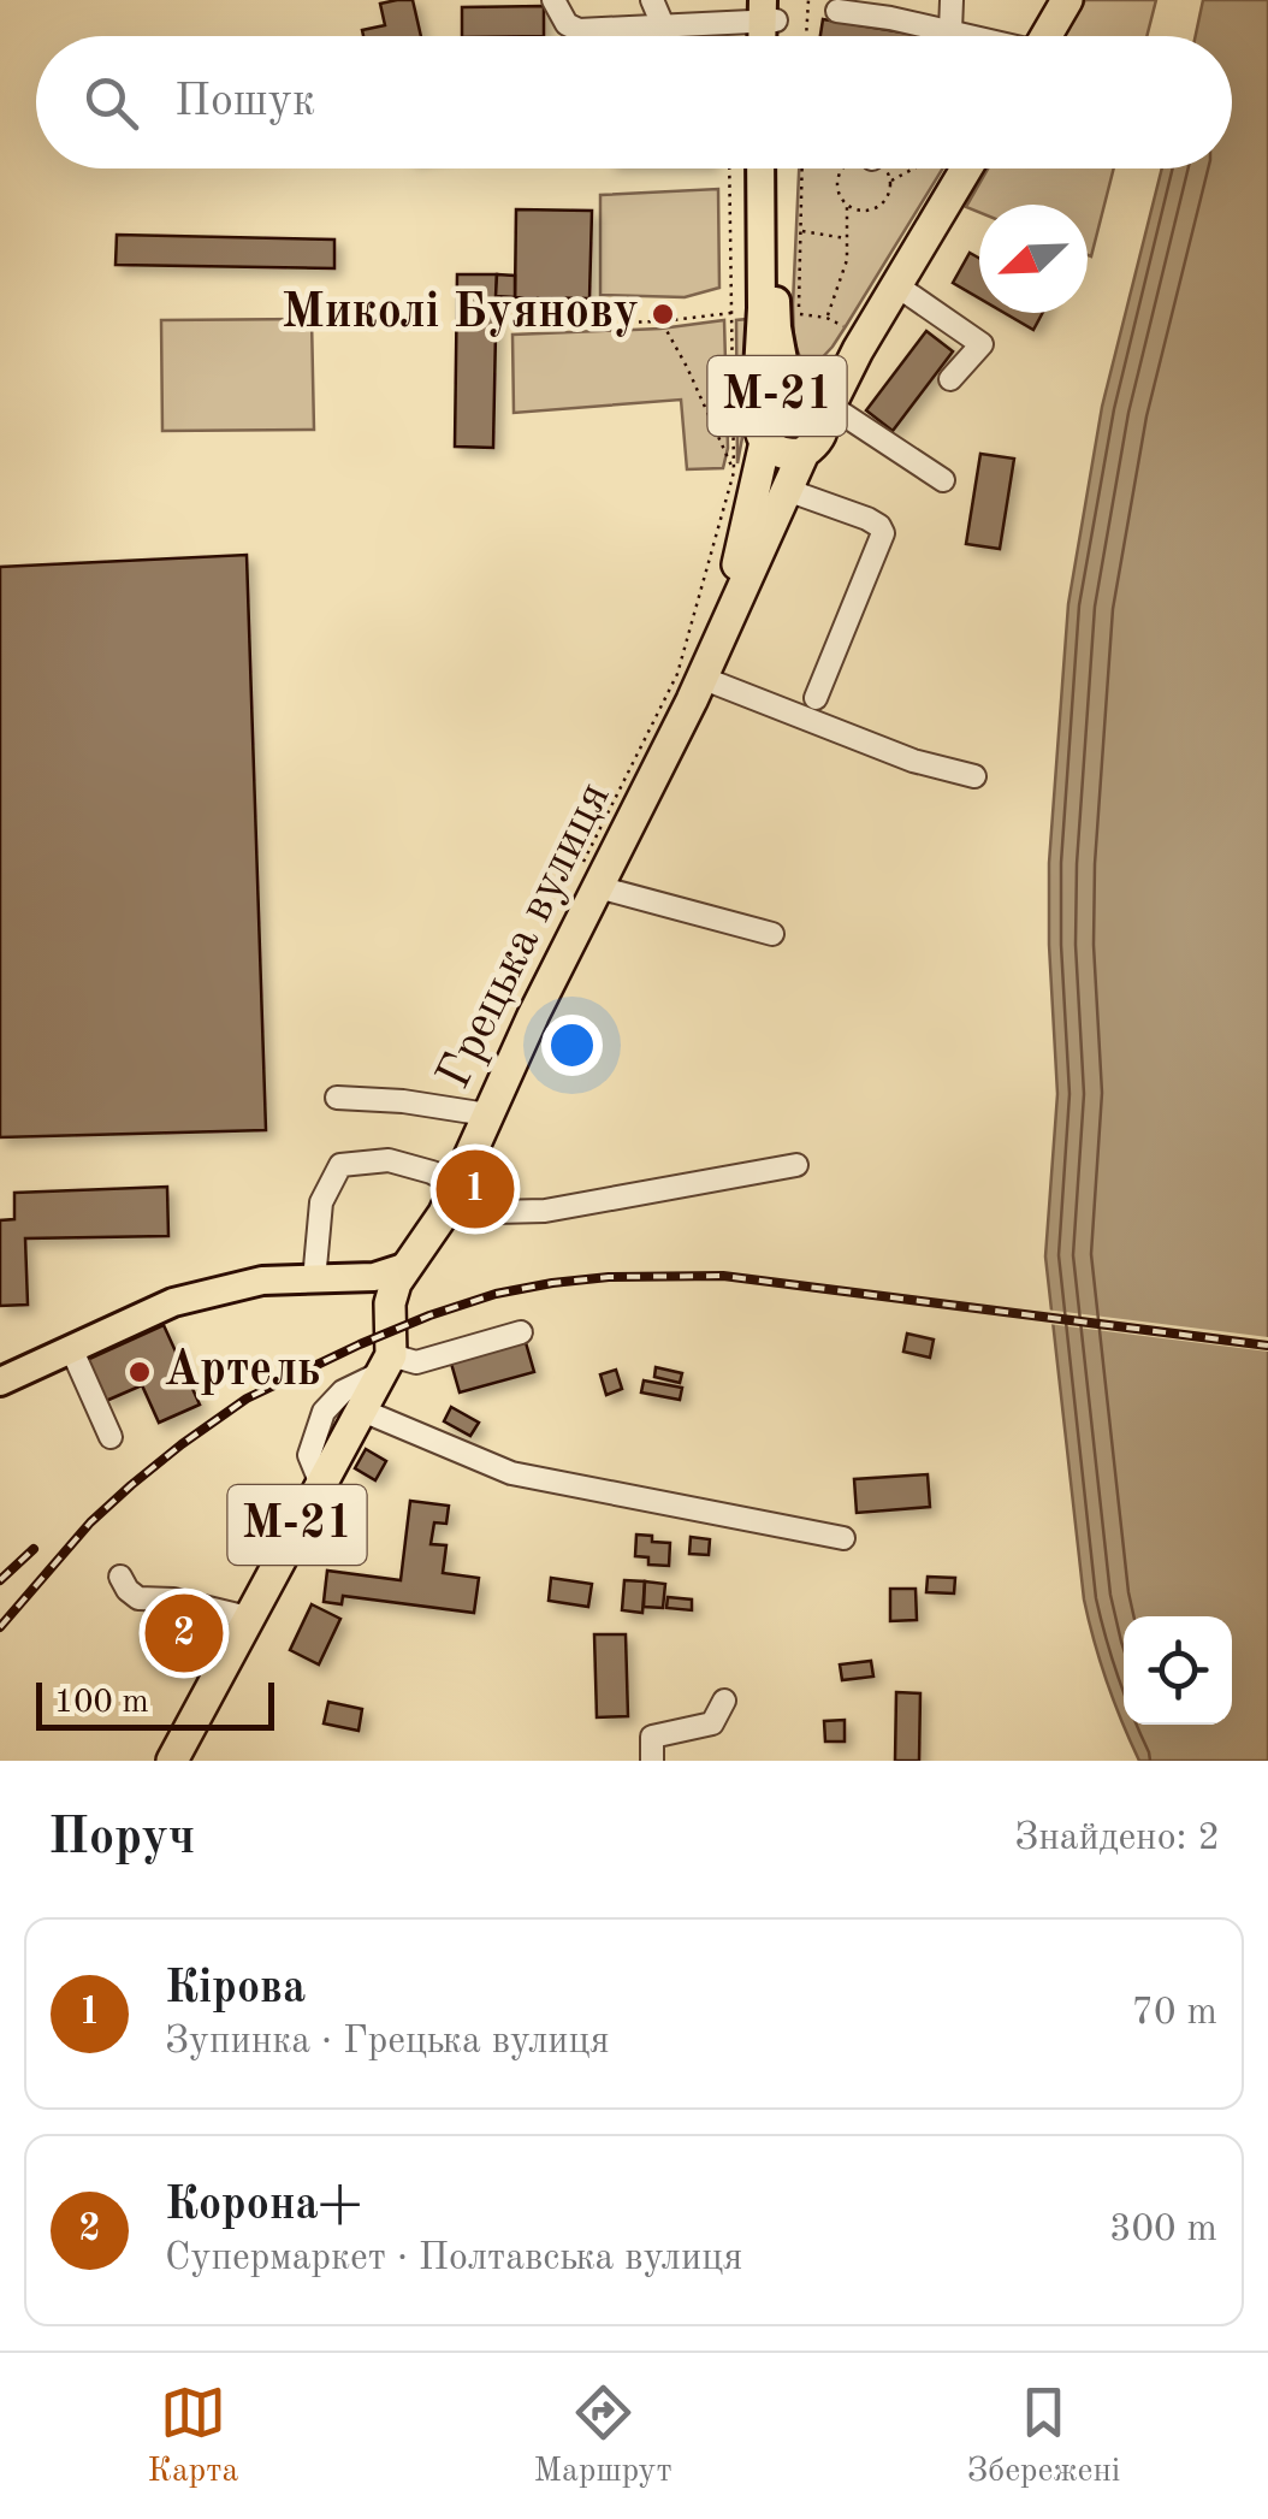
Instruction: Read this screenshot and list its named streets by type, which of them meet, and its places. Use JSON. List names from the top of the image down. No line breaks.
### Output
{"streets":{"highway":["М-21","Грецька вулиця"]},"crossings":[["М-21","Грецька вулиця"]],"places":["Миколі Буянову","Артель"],"scale_bar":"100 m","north":"bottom left","page":{"search":"Пошук","pins":["1","2"],"scale":"100 m","heading":["Поруч","Знайдено: 2"],"list":[{"mark":"1","name":"Кірова","note":"Зупинка · Грецька вулиця","value":"70 m"},{"mark":"2","name":"Корона+","note":"Супермаркет · Полтавська вулиця","value":"300 m"}],"nav":["Карта","Маршрут","Збережені"]}}
